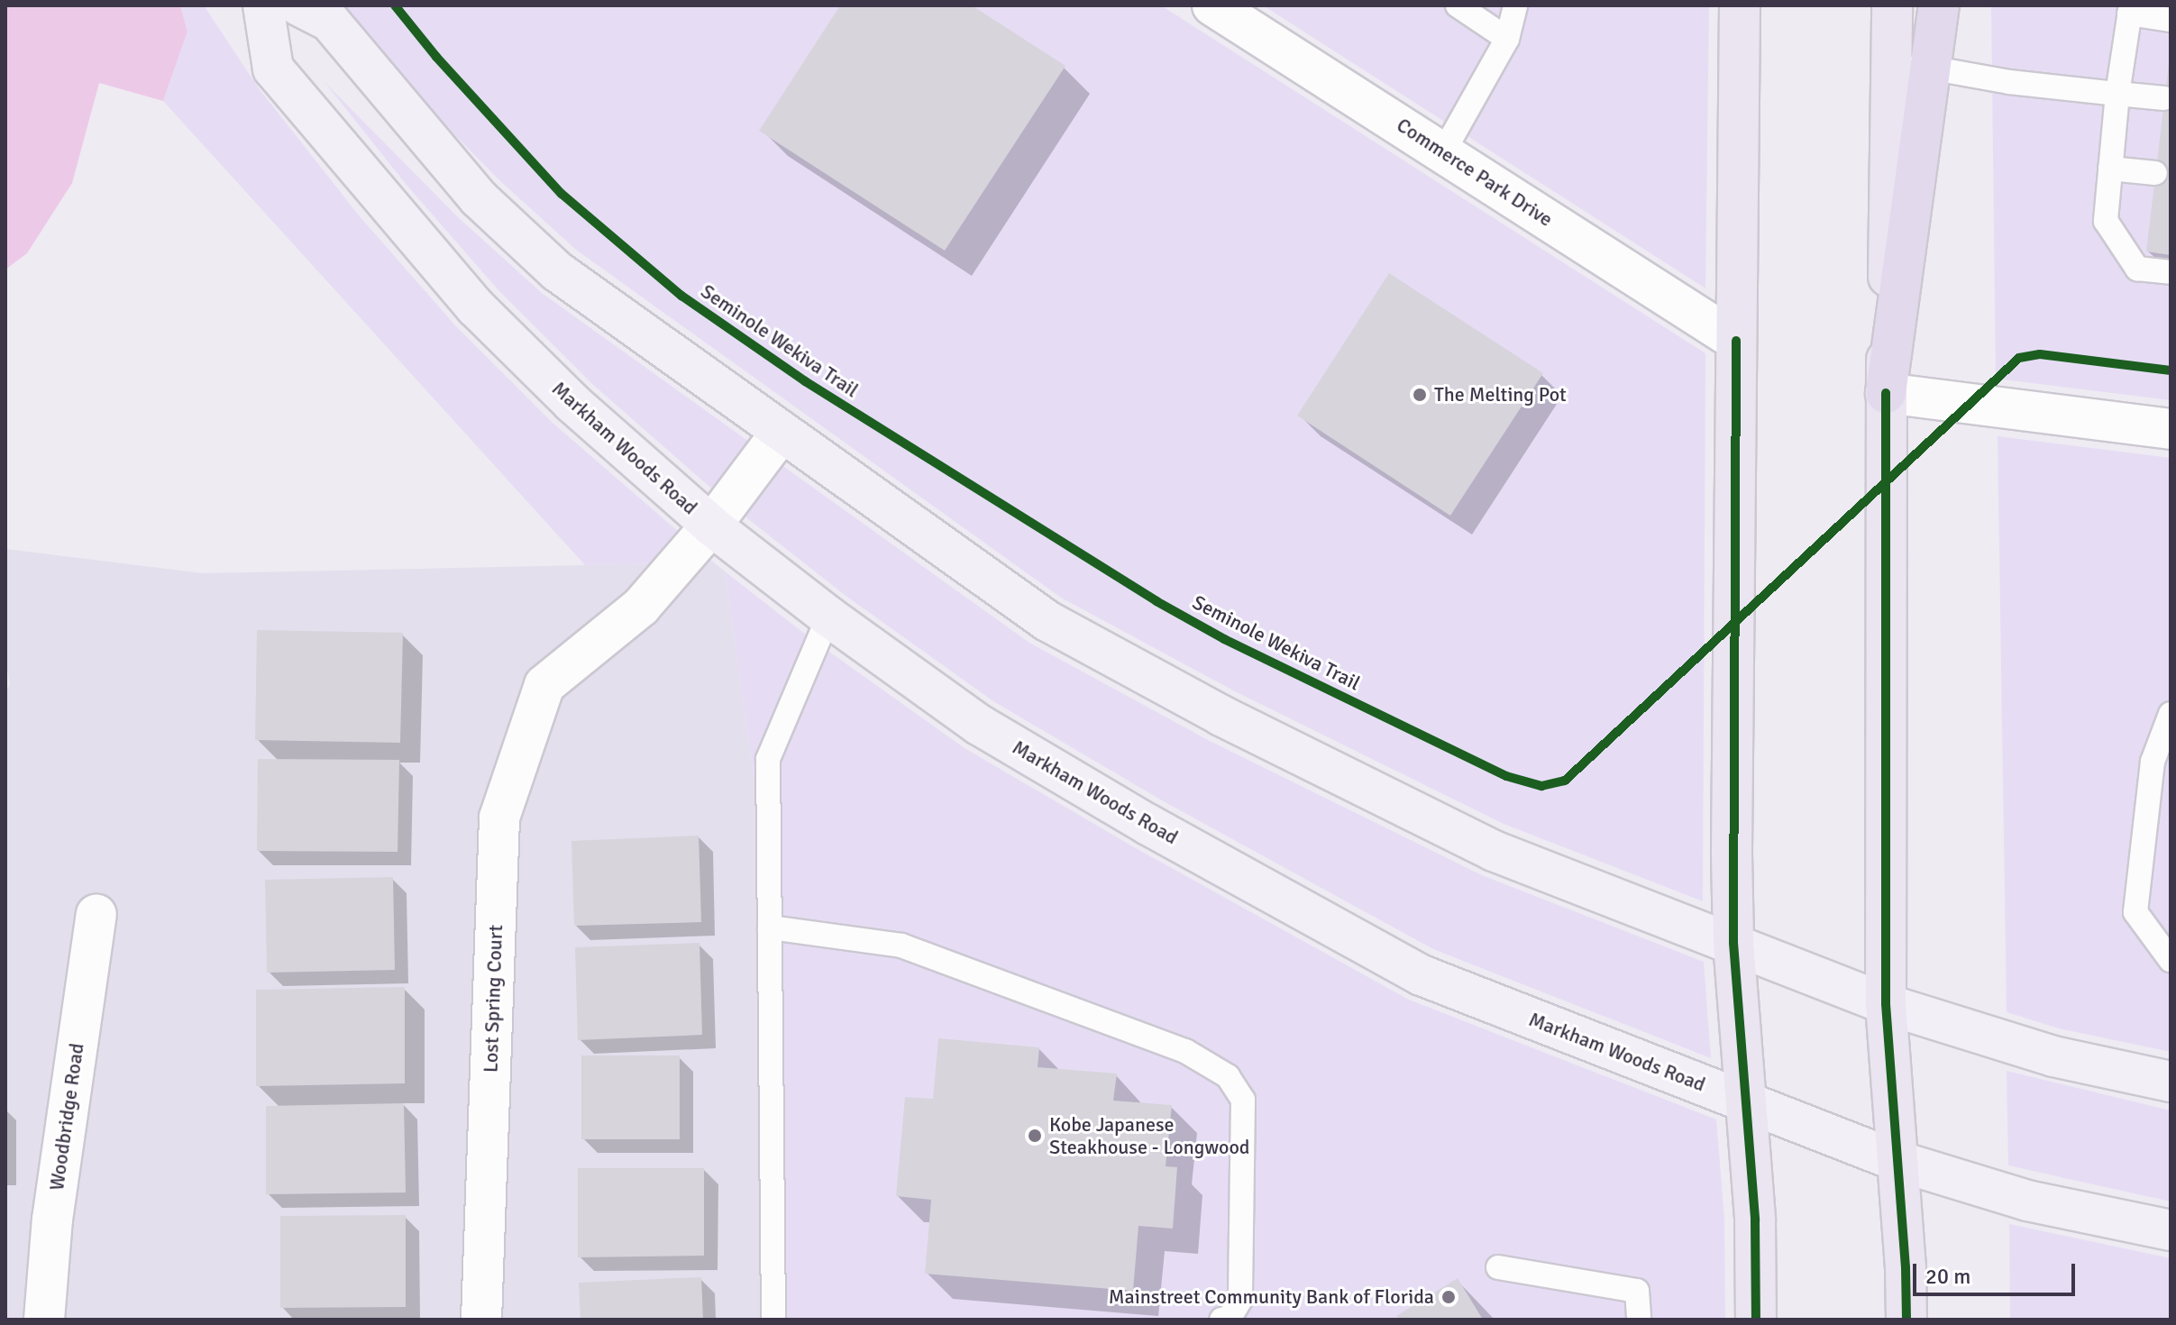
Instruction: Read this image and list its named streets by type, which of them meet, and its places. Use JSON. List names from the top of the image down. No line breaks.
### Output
{"streets":{"main road":["Markham Woods Road"],"street":["Commerce Park Drive","Lost Spring Court","Woodbridge Road"],"cycle path":["Seminole Wekiva Trail"]},"crossings":[["Markham Woods Road","Lost Spring Court"]],"places":["The Melting Pot","Kobe Japanese Steakhouse - Longwood","Mainstreet Community Bank of Florida"],"scale_bar":"20 m"}
